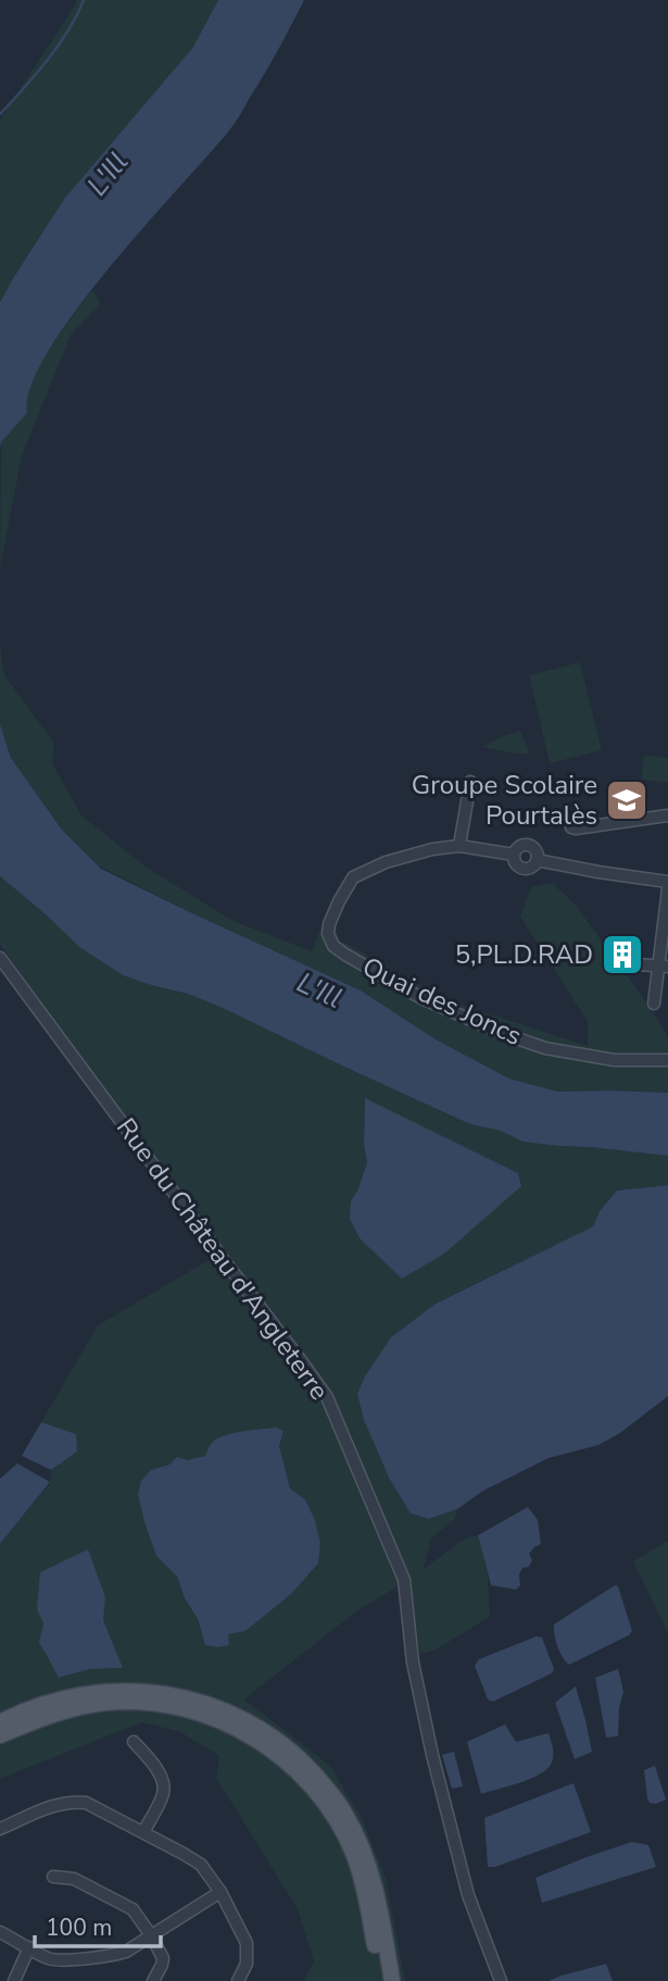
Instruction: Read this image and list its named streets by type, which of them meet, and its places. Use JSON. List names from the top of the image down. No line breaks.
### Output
{"streets":{"street":["Quai des Joncs","Rue du Château d'Angleterre"]},"water":["L'Ill"],"places":{"school or university":["Groupe Scolaire Pourtalès"],"building":["5,PL.D.RAD"]},"scale_bar":"100 m"}
